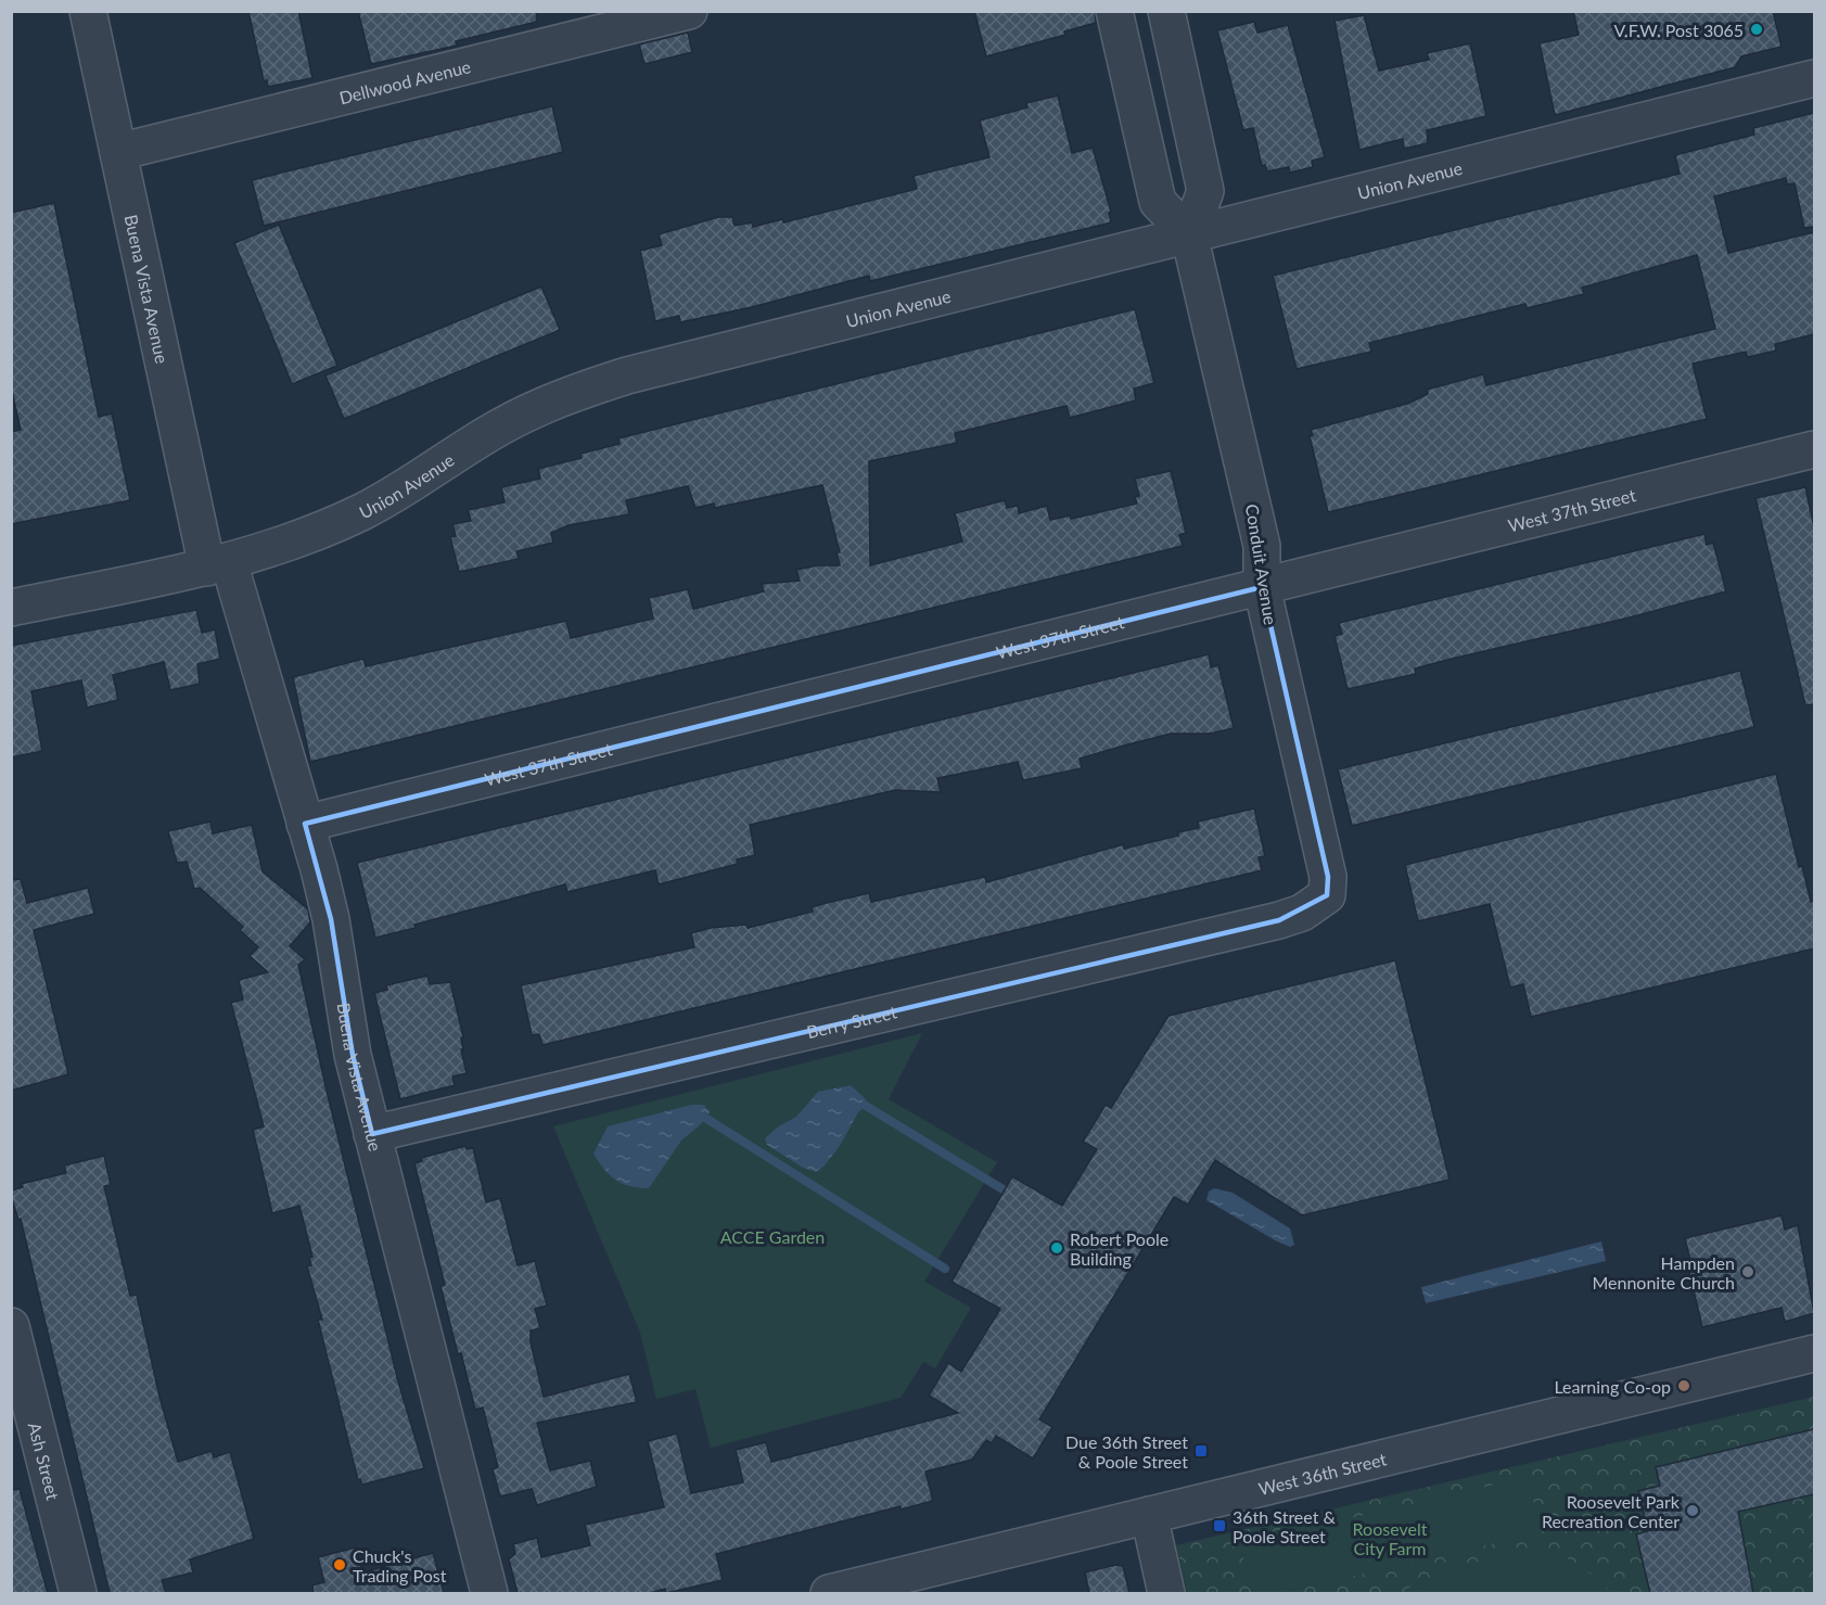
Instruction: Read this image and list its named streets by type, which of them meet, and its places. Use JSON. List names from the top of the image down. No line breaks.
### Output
{"streets":{"street":["Dellwood Avenue","Union Avenue","Buena Vista Avenue","West 37th Street","Conduit Avenue","Berry Street","Ash Street","West 36th Street"]},"crossings":[["Dellwood Avenue","Buena Vista Avenue"],["Union Avenue","Buena Vista Avenue"],["Union Avenue","Conduit Avenue"],["Buena Vista Avenue","West 37th Street"],["Buena Vista Avenue","Berry Street"],["West 37th Street","Conduit Avenue"],["Conduit Avenue","Berry Street"]],"parks":["ACCE Garden","Roosevelt City Farm"],"places":{"other":["V.F.W. Post 3065","Robert Poole Building","Hampden Mennonite Church","Learning Co-op","Roosevelt Park Recreation Center","Chuck's Trading Post"],"transit":["Due 36th Street & Poole Street","36th Street & Poole Street"]}}
